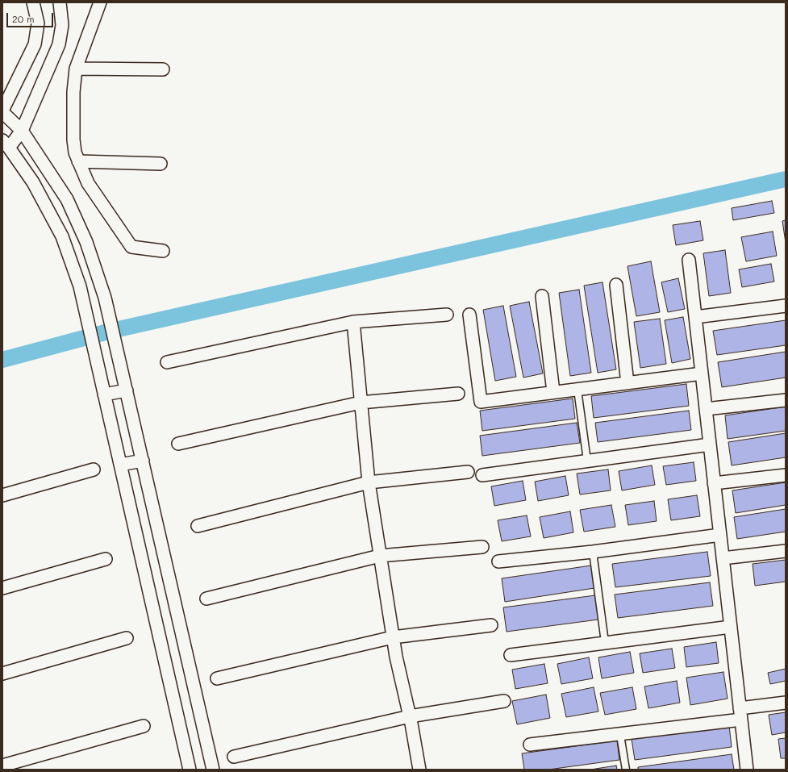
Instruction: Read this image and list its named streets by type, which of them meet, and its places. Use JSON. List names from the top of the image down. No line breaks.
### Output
{"scale_bar":"20 m"}
